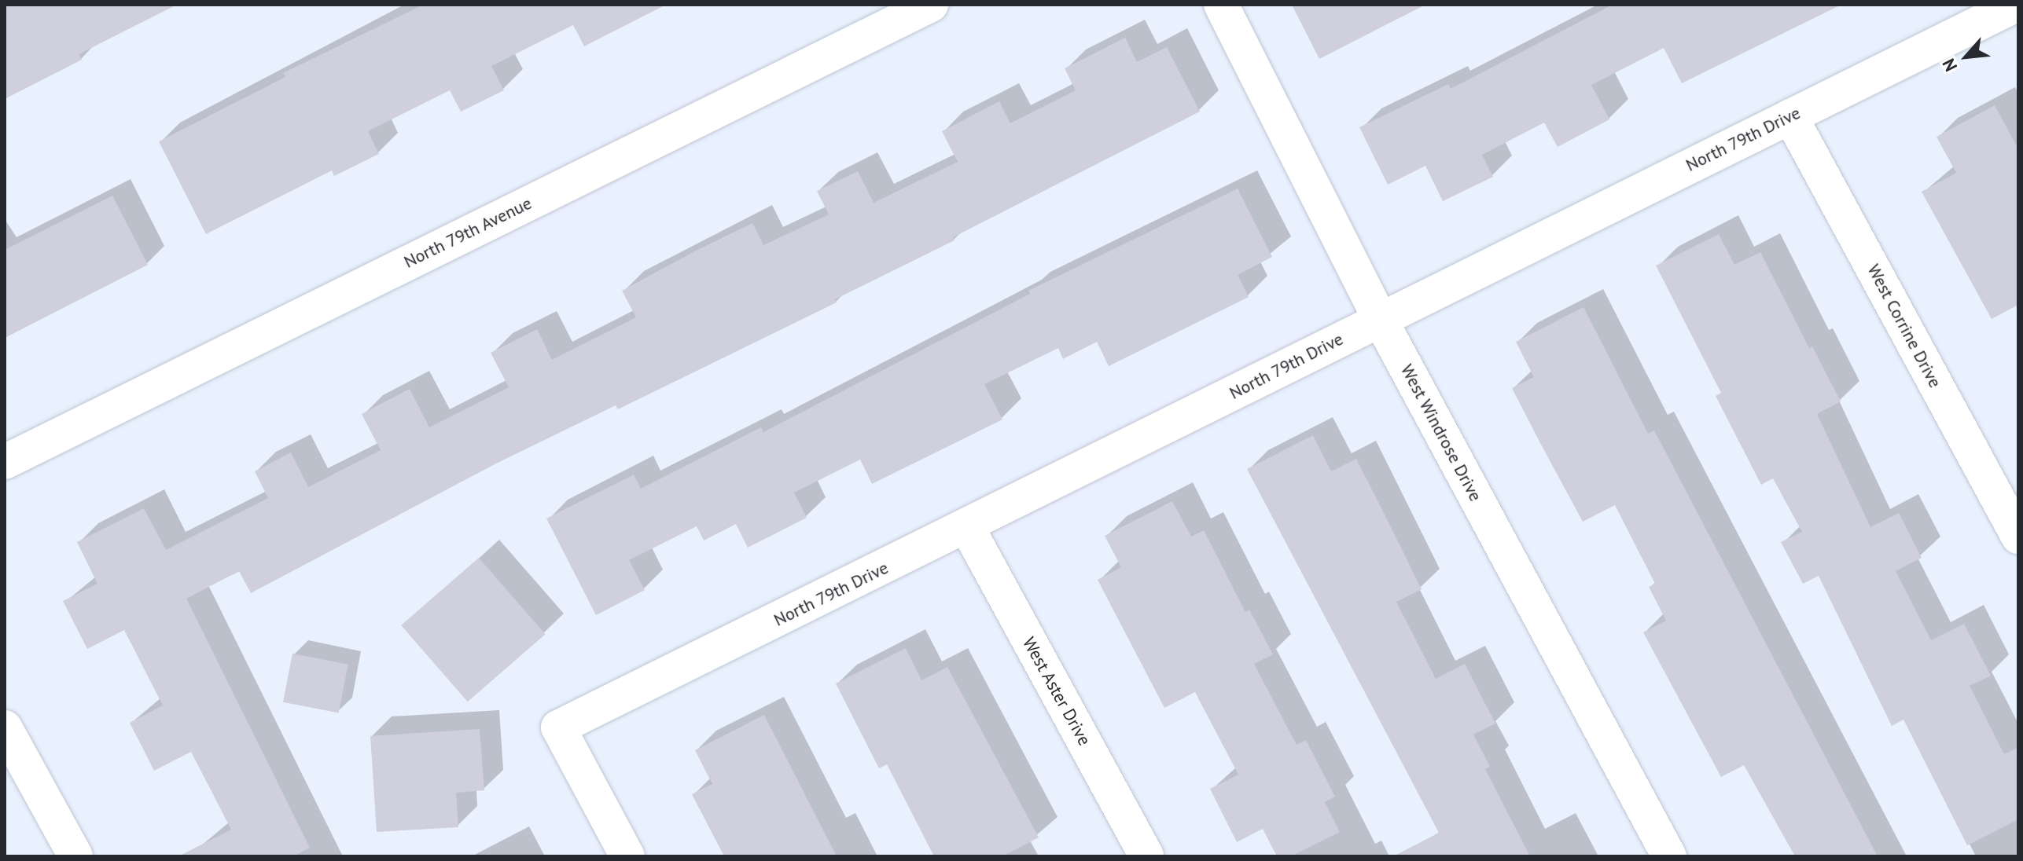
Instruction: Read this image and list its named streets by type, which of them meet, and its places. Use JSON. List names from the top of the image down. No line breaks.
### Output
{"streets":{"street":["North 79th Drive","North 79th Avenue","West Corrine Drive","West Windrose Drive","West Aster Drive"]},"crossings":[["North 79th Drive","West Corrine Drive"],["North 79th Drive","West Windrose Drive"],["North 79th Drive","West Aster Drive"]],"north":"bottom left"}
